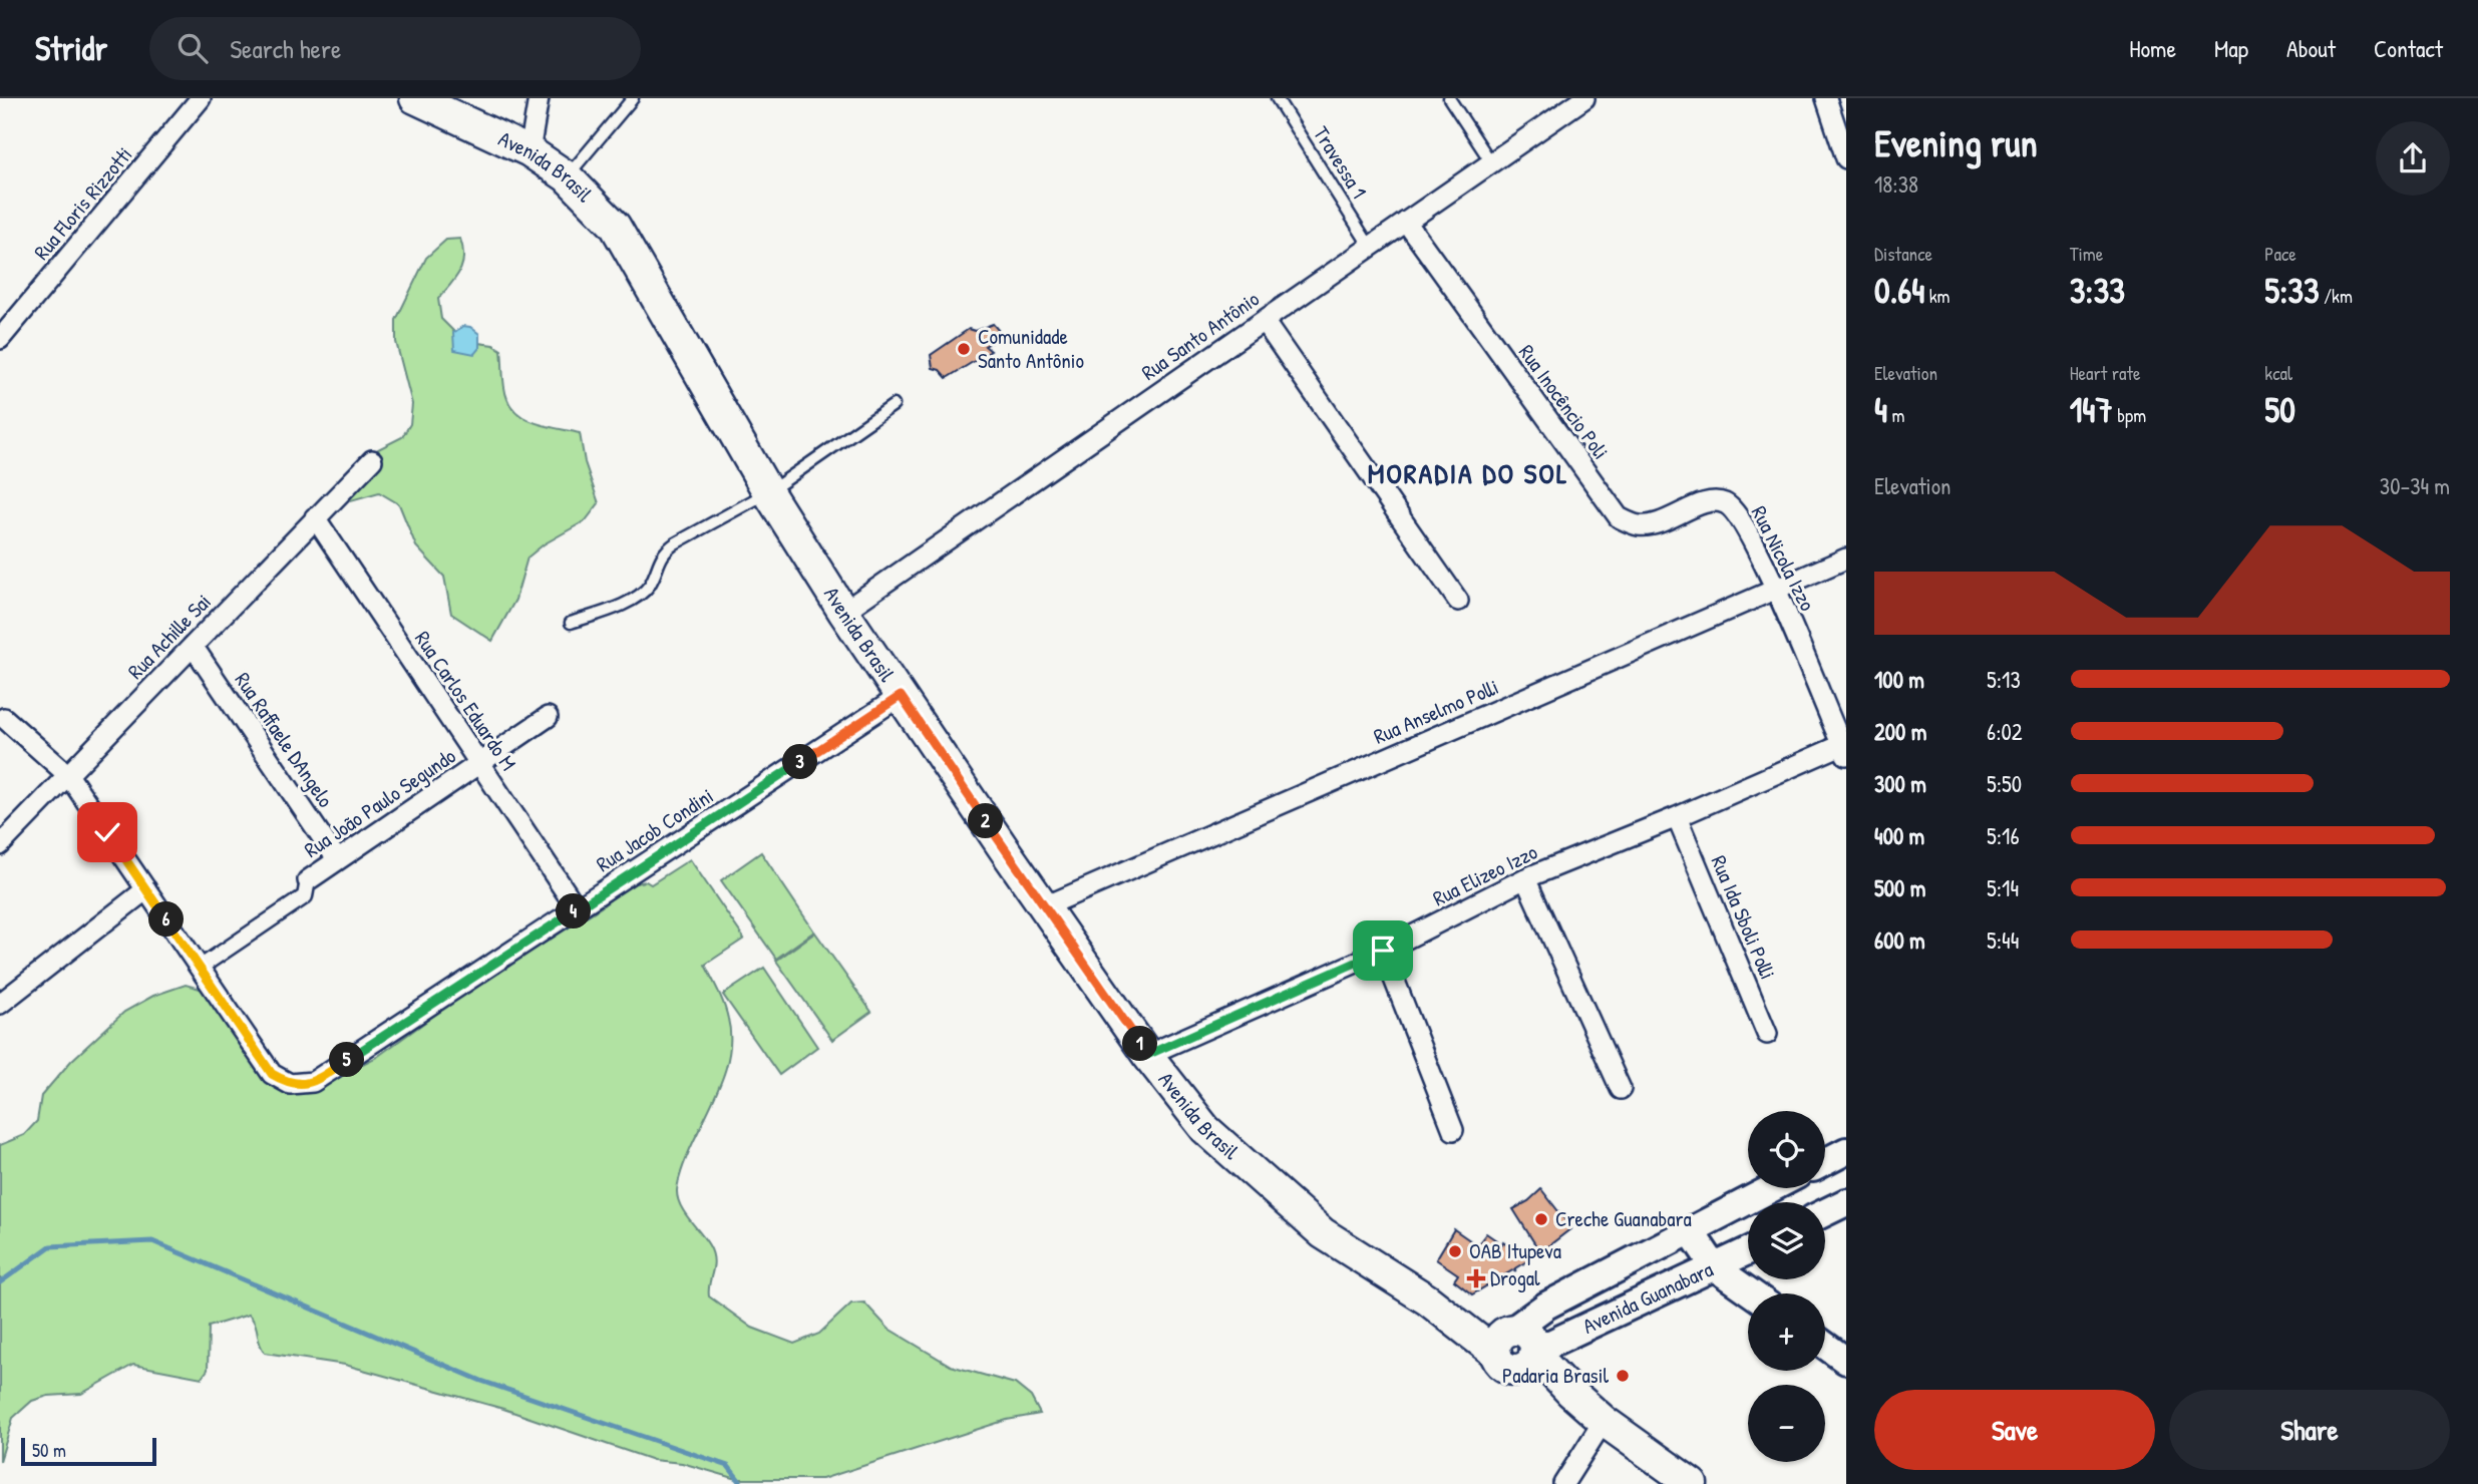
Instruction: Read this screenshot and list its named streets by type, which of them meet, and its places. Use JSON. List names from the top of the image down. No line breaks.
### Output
{"streets":{"main road":["Avenida Brasil","Avenida Guanabara"],"street":["Rua Floris Rizzotti","Rua Santo Antônio","Rua Inocêncio Poli","Rua Nicola Izzo","Rua Achille Sai","Rua Carlos Eduardo M","Rua Anselmo Polli","Rua Raffaele DAngelo","Rua João Paulo Segundo","Rua Jacob Condini","Rua Elizeo Izzo","Rua Ida Sboli Polli"],"lane":["Travessa 1"]},"crossings":[["Travessa 1","Rua Santo Antônio"],["Avenida Brasil","Rua Santo Antônio"],["Avenida Brasil","Rua Anselmo Polli"],["Avenida Brasil","Rua Jacob Condini"],["Avenida Brasil","Rua Elizeo Izzo"],["Avenida Brasil","Avenida Guanabara"],["Rua Santo Antônio","Rua Inocêncio Poli"],["Rua Inocêncio Poli","Rua Nicola Izzo"],["Rua Nicola Izzo","Rua Anselmo Polli"],["Rua Nicola Izzo","Rua Elizeo Izzo"],["Rua Achille Sai","Rua Carlos Eduardo M"],["Rua Achille Sai","Rua Raffaele DAngelo"],["Rua Carlos Eduardo M","Rua João Paulo Segundo"],["Rua Carlos Eduardo M","Rua Jacob Condini"],["Rua Raffaele DAngelo","Rua João Paulo Segundo"],["Rua Elizeo Izzo","Rua Ida Sboli Polli"]],"districts":["MORADIA DO SOL"],"places":{"other":["Comunidade Santo Antônio","Creche Guanabara","OAB Itupeva","Padaria Brasil"],"health":["Drogal"]},"scale_bar":"50 m","page":{"header":"Stridr","search":"Search here","nav":["Home","Map","About","Contact"],"heading":["Evening run","18:38"],"stats":[["Distance","0.64 km"],["Time","3:33"],["Pace","5:33 /km"],["Elevation","4 m"],["Heart rate","147 bpm"],["kcal","50"]],"chart":["Elevation","30–34 m"],"list":[{"name":"100 m","note":"5:13"},{"name":"200 m","note":"6:02"},{"name":"300 m","note":"5:50"},{"name":"400 m","note":"5:16"},{"name":"500 m","note":"5:14"},{"name":"600 m","note":"5:44"}],"pins":["3","2","4","6","1","5"],"map_buttons":["+","−"],"buttons":["Save","Share"],"scale":"50 m"}}
